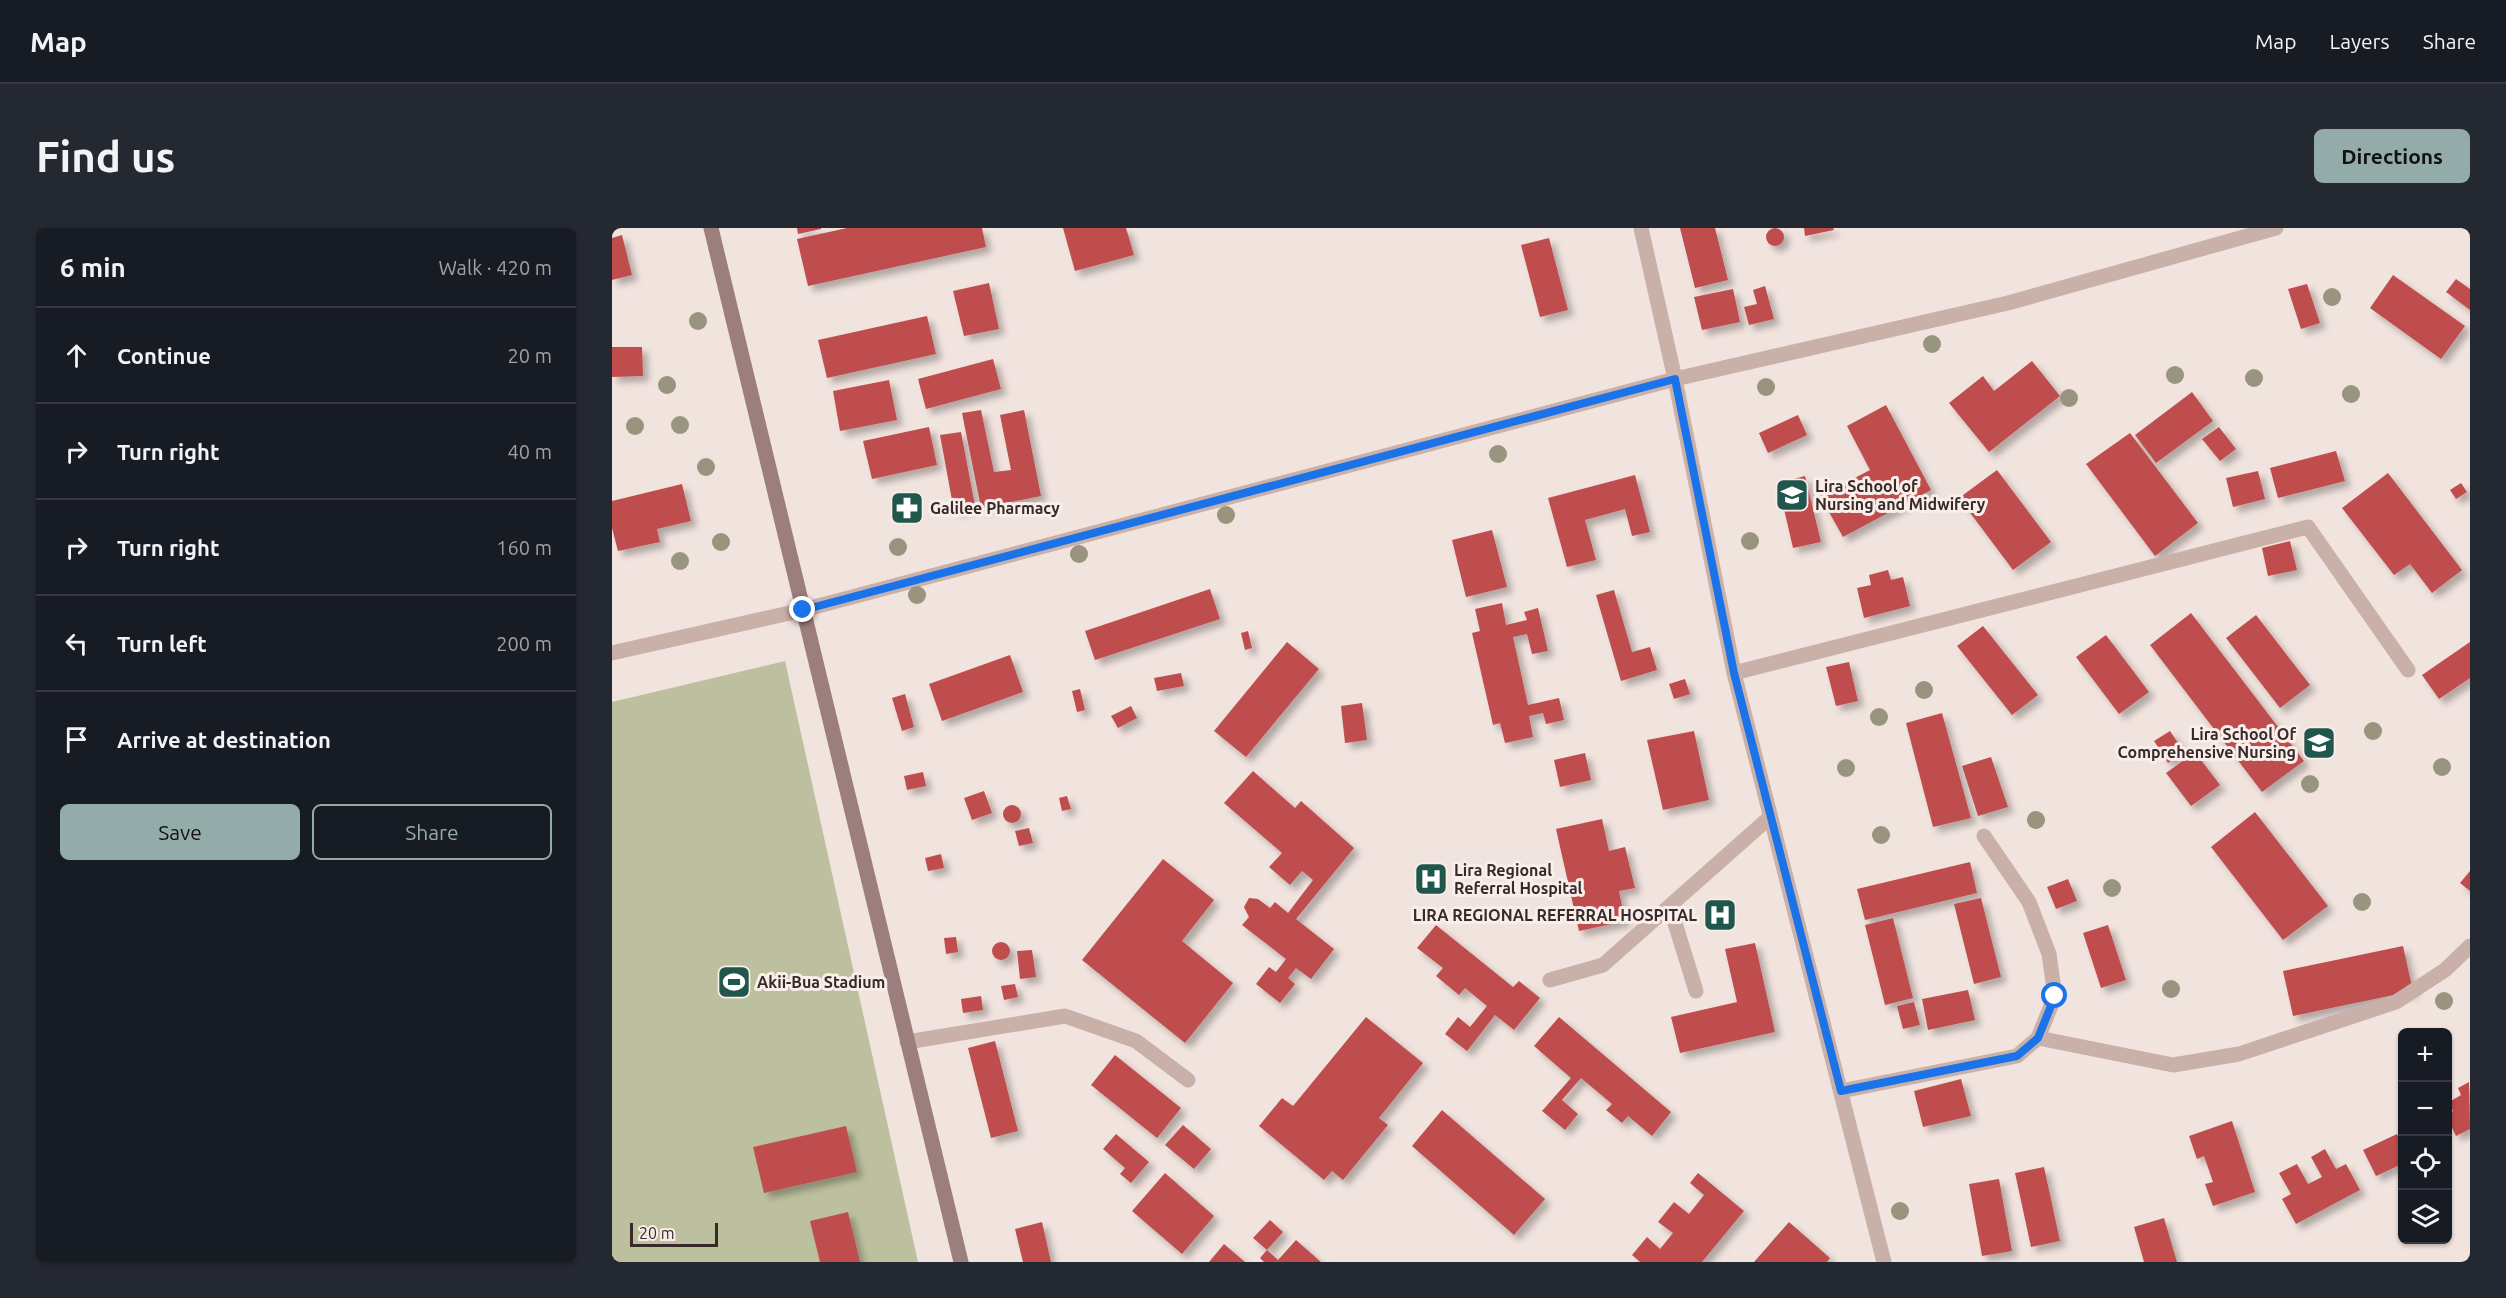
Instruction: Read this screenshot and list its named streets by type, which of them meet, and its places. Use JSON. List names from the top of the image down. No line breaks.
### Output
{"places":{"school or university":["Lira School of Nursing and Midwifery","Lira School Of Comprehensive Nursing"],"pharmacy":["Galilee Pharmacy"],"hospital":["Lira Regional Referral Hospital","LIRA REGIONAL REFERRAL HOSPITAL"],"sports":["Akii-Bua Stadium"]},"scale_bar":"20 m","page":{"header":"Map","nav":["Map","Layers","Share"],"buttons":["Directions",["Save","Share"]],"title":"Find us","heading":["6 min","Walk · 420 m"],"list":[["Continue","20 m"],["Turn right","40 m"],["Turn right","160 m"],["Turn left","200 m"],"Arrive at destination"],"map_buttons":["+","−"],"scale":"20 m"}}
